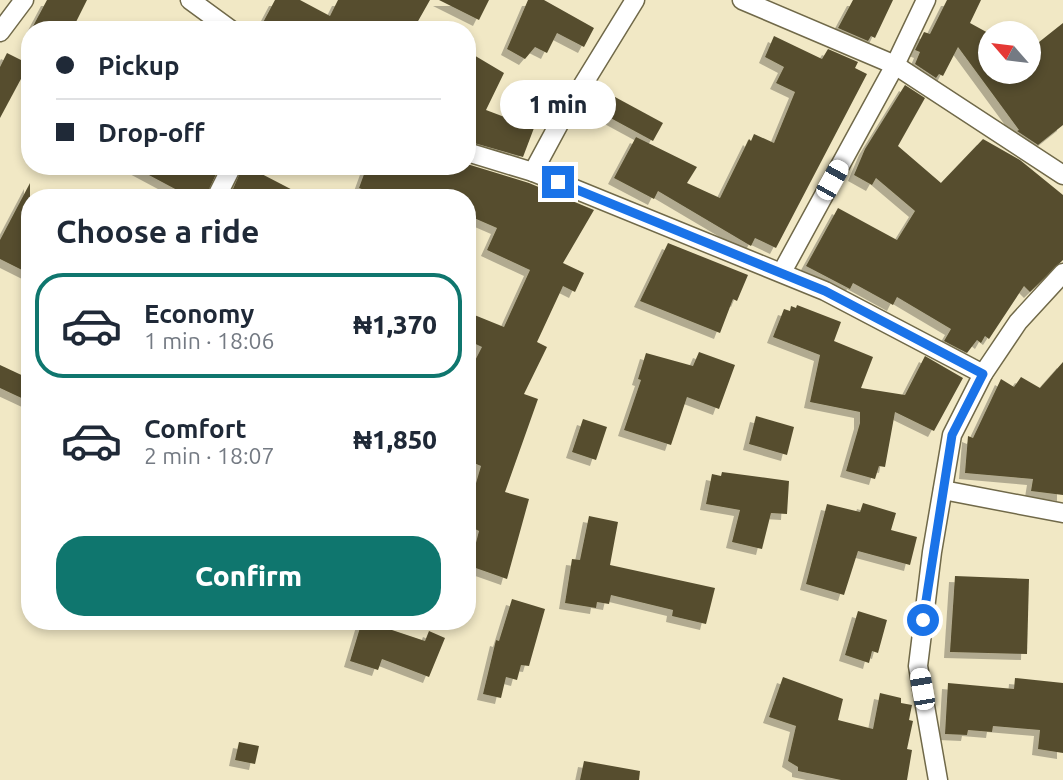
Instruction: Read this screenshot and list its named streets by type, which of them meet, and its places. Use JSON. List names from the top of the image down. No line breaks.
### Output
{"north":"top left","page":{"banner":["Pickup","Drop-off"],"bubble":"1 min","heading":"Choose a ride","list":[{"name":"Economy","note":"1 min · 18:06","value":"₦1,370"},{"name":"Comfort","note":"2 min · 18:07","value":"₦1,850"}],"buttons":"Confirm"}}
